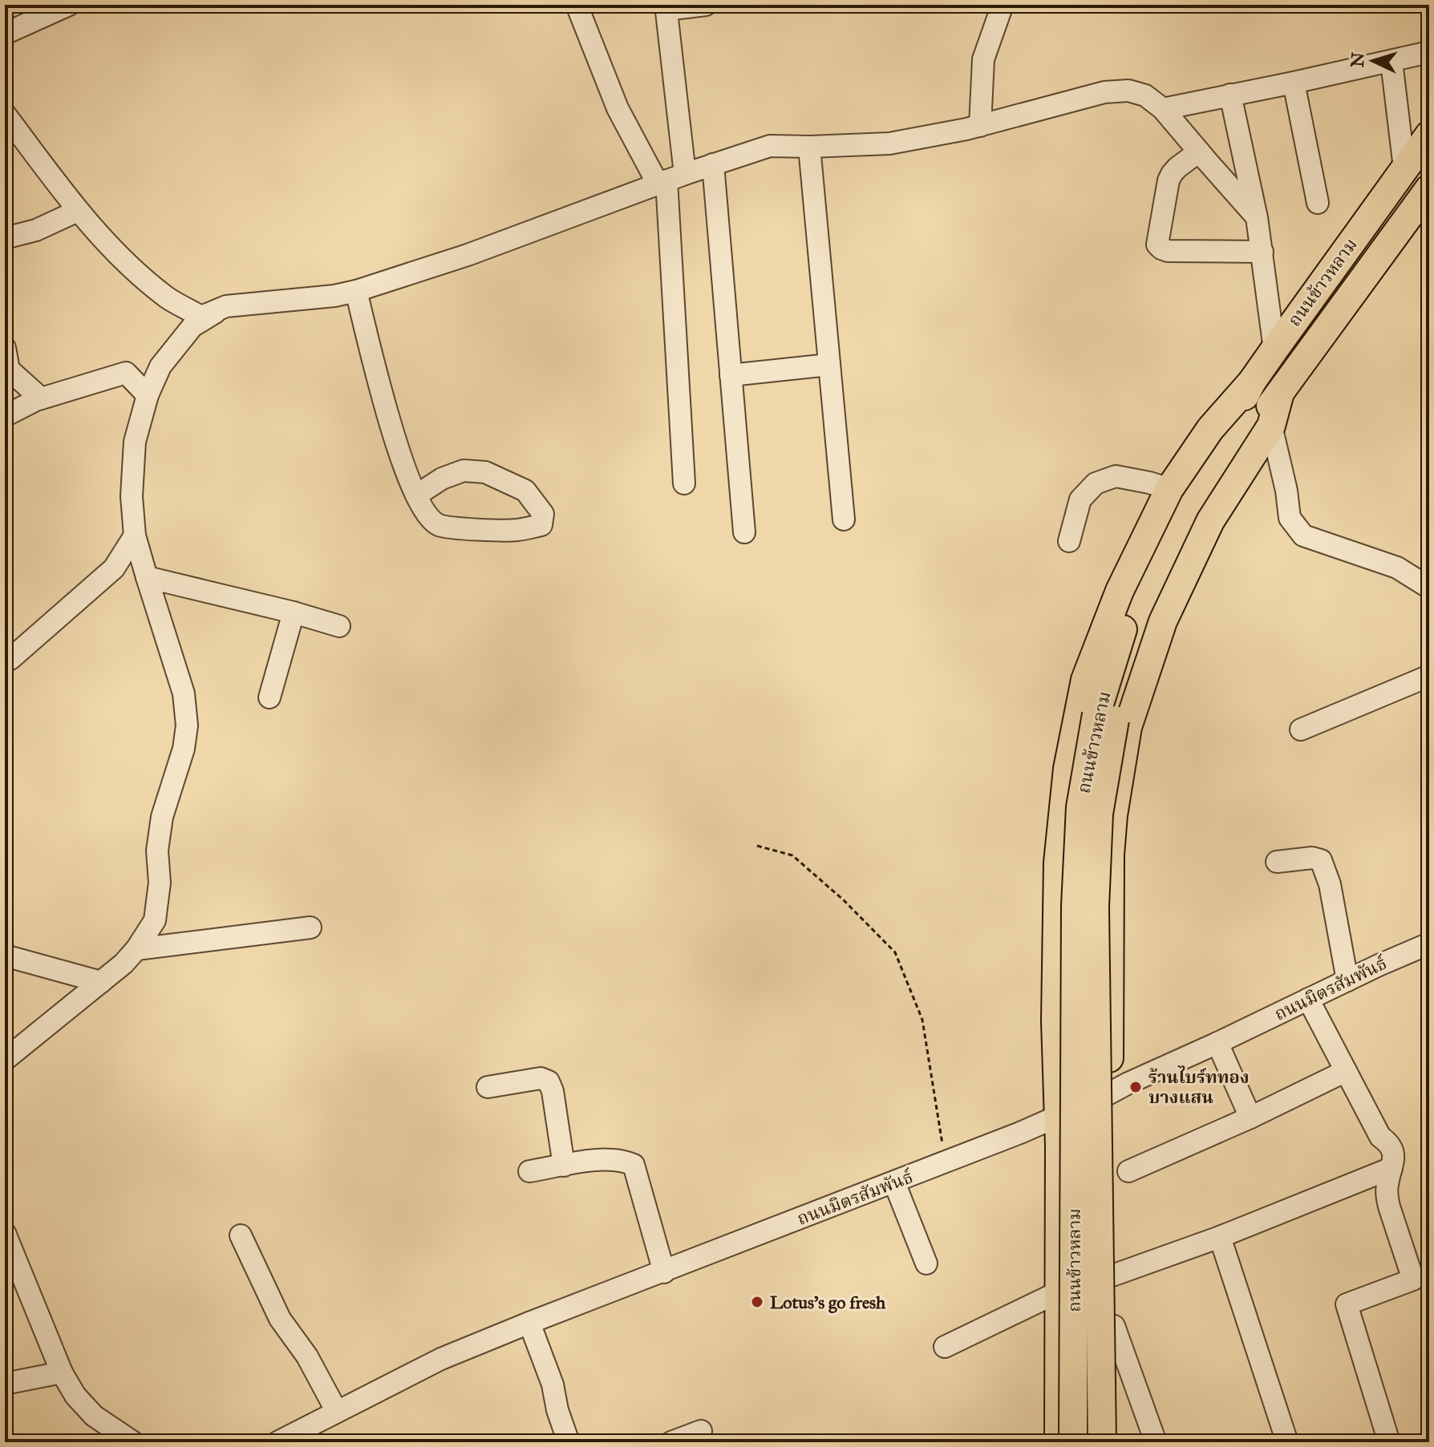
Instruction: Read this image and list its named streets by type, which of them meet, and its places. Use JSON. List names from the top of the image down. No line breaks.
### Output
{"streets":{"main road":["ถนนข้าวหลาม"],"street":["ถนนมิตรสัมพันธ์"]},"places":["ร้านไบร์ททอง บางแสน","Lotus's go fresh"],"north":"left"}
